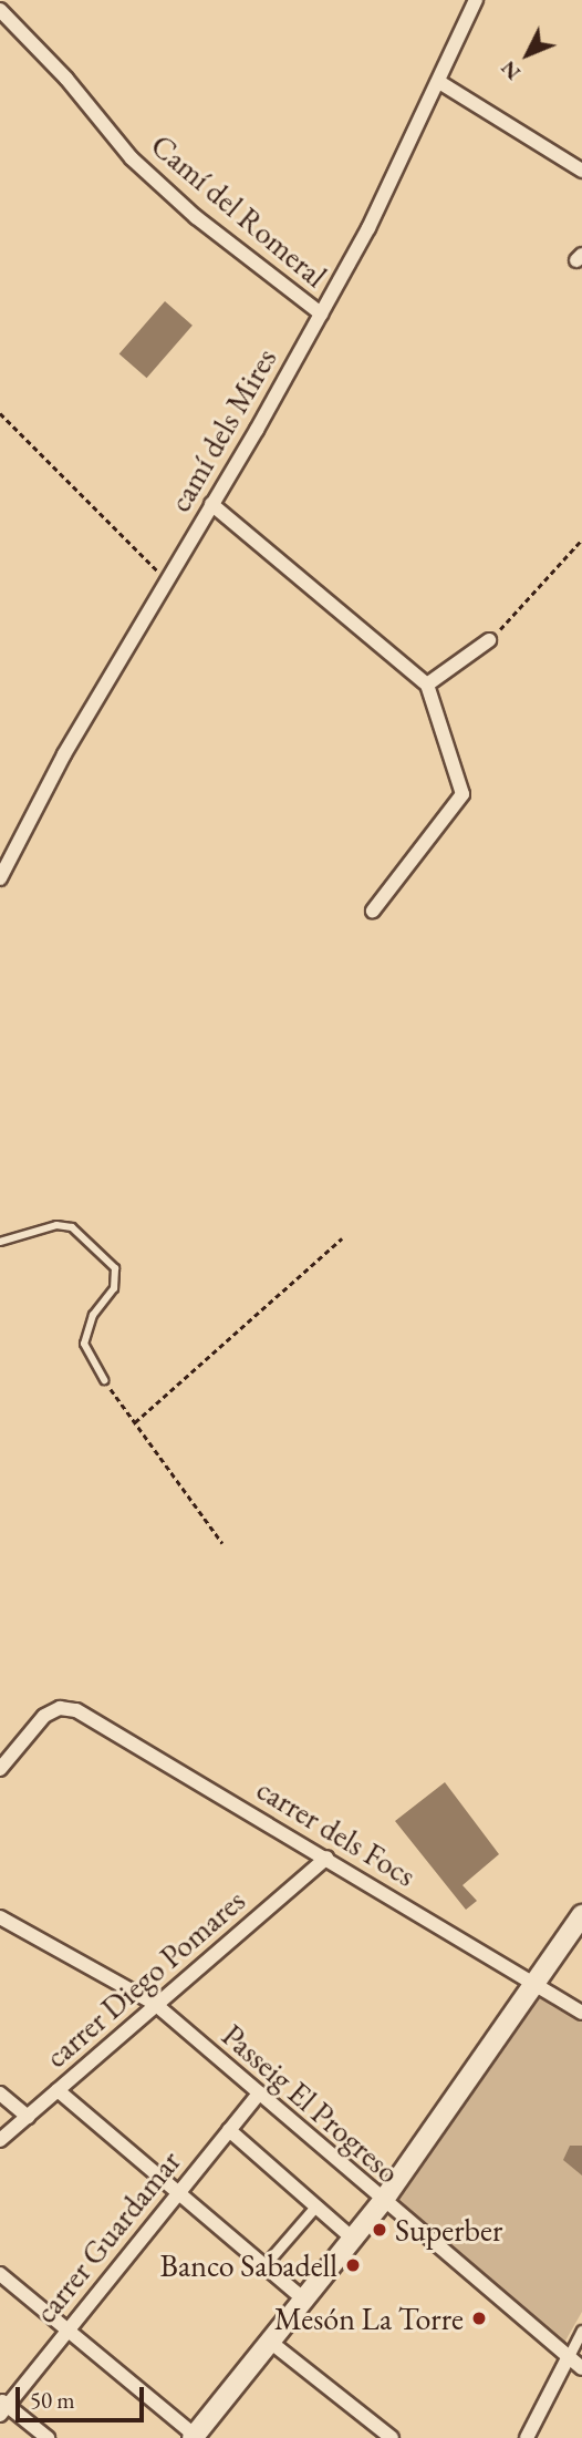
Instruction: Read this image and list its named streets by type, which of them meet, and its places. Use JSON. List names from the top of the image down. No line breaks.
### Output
{"streets":{"street":["Camí del Romeral","camí dels Mires","carrer dels Focs","carrer Diego Pomares","Passeig El Progreso","carrer Guardamar"]},"crossings":[["Camí del Romeral","camí dels Mires"],["carrer dels Focs","carrer Diego Pomares"],["carrer Diego Pomares","Passeig El Progreso"],["Passeig El Progreso","carrer Guardamar"]],"places":["Superber","Banco Sabadell","Mesón La Torre"],"scale_bar":"50 m","north":"bottom left"}
